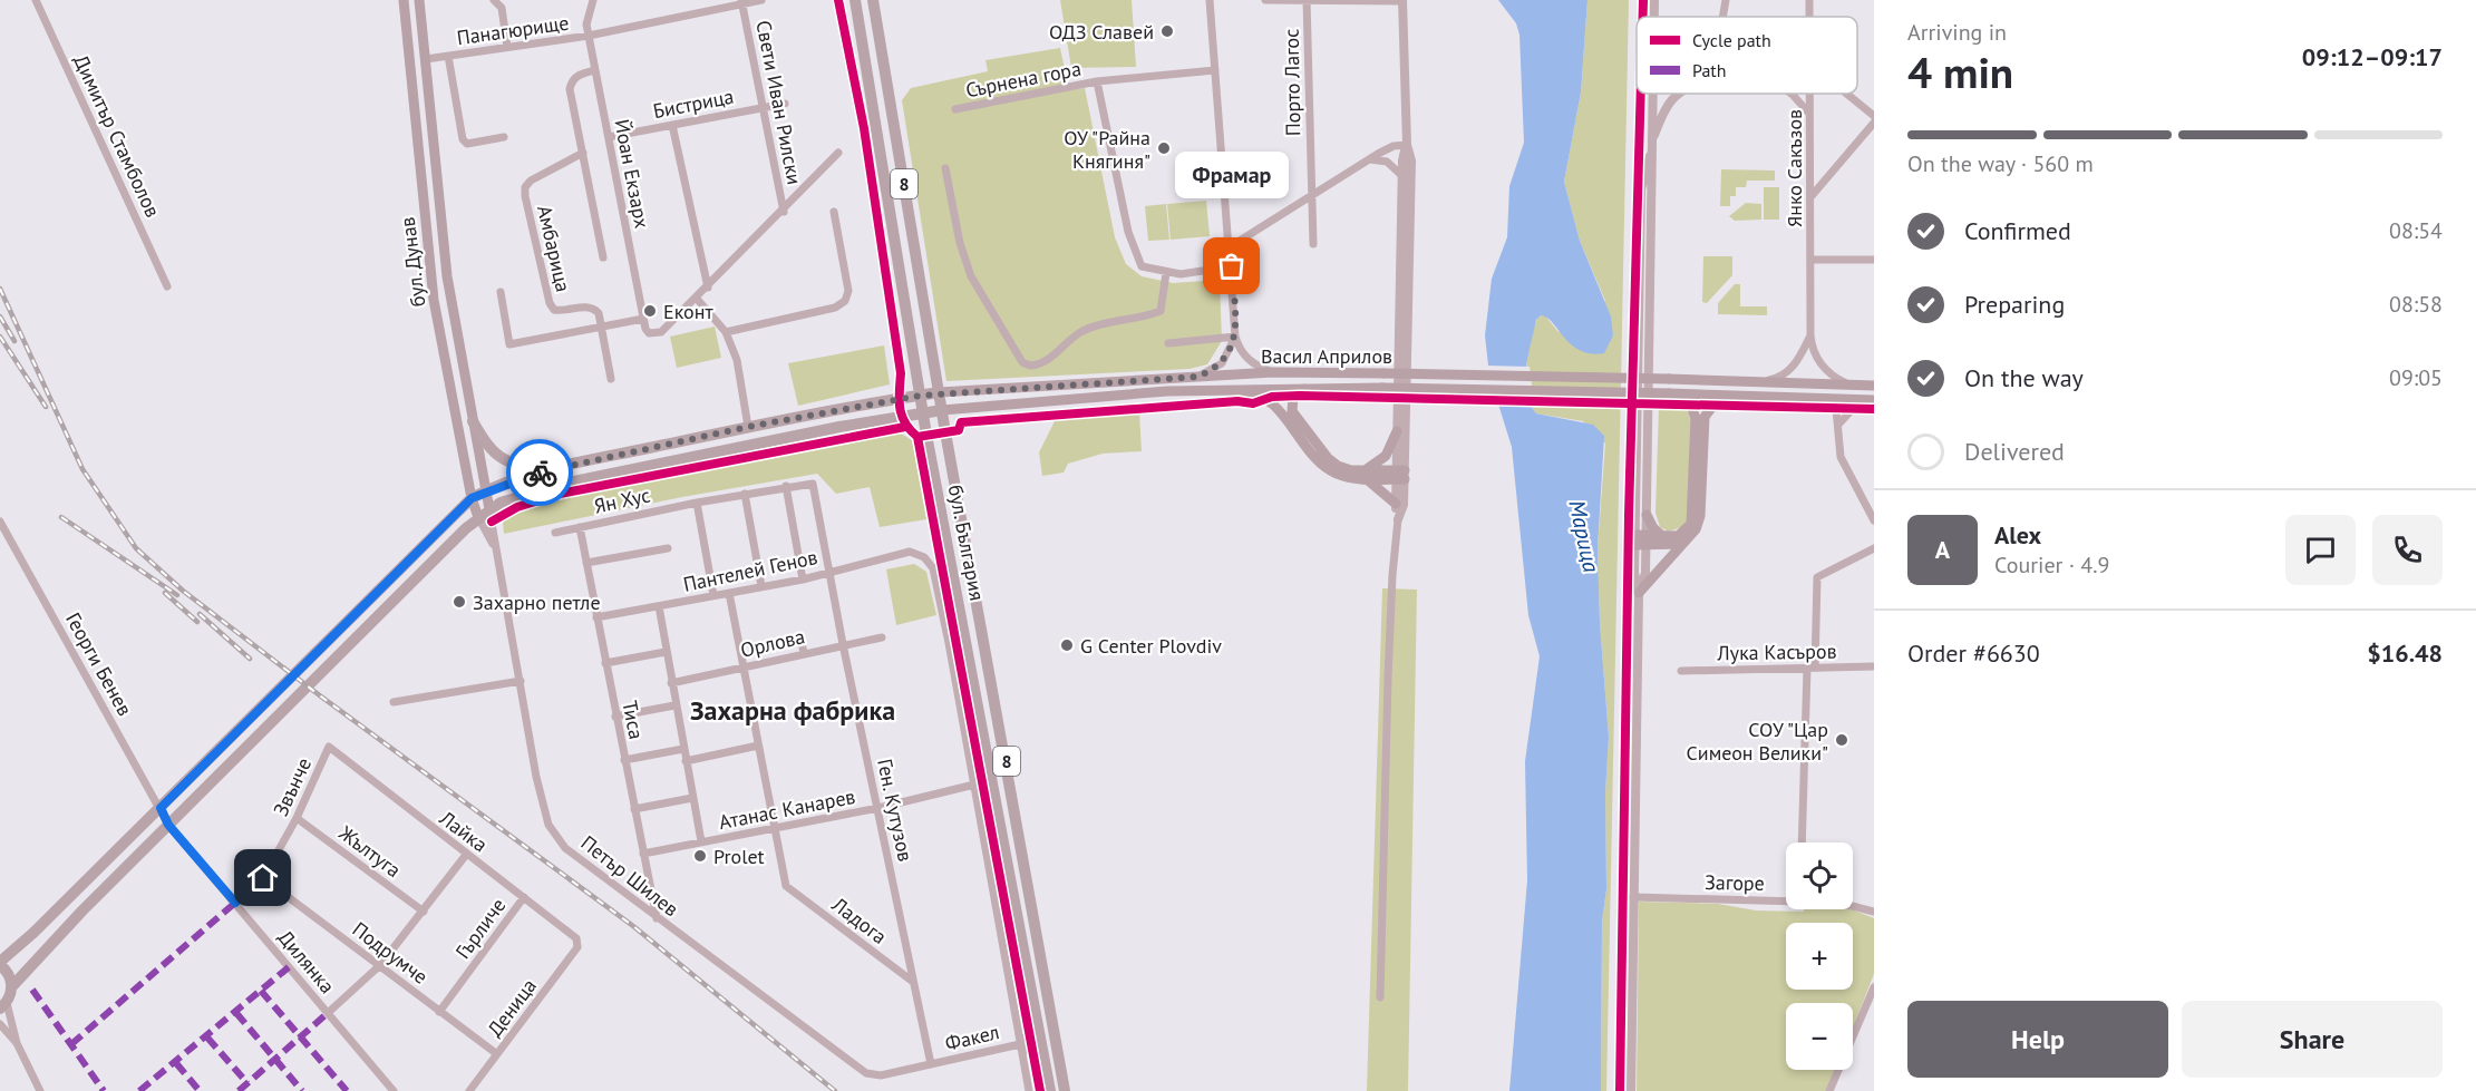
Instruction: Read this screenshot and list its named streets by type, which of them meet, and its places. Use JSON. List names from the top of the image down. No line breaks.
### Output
{"streets":{"main road":["8","бул. Дунав","Васил Априлов","бул. България"],"street":["Панагюрище","Сърнена гора","Порто Лагос","Свети Иван Рилски","Бистрица","Димитър Стамболов","Янко Сакъзов","Йоан Екзарх","Амбарица","Ян Хус","Пантелей Генов","Орлова","Лука Касъров","Георги Бенев","Тиса","Звънче","Атанас Канарев","Ген. Кутузов","Лайка","Жълтуга","Петър Шилев","Загоре","Ладога","Гърличе","Подрумче","Дилянка","Деница","Факел"]},"crossings":[["Панагюрище","Свети Иван Рилски"],["Панагюрище","Йоан Екзарх"],["Панагюрище","бул. Дунав"],["Свети Иван Рилски","Бистрица"],["Бистрица","Йоан Екзарх"],["Янко Сакъзов","Васил Априлов"],["бул. Дунав","Васил Априлов"],["бул. Дунав","Петър Шилев"],["Васил Априлов","бул. България"],["Васил Априлов","Георги Бенев"],["Васил Априлов","Петър Шилев"],["Васил Априлов","Дилянка"],["Ян Хус","Тиса"],["Ян Хус","Ген. Кутузов"],["бул. България","Пантелей Генов"],["бул. България","Атанас Канарев"],["бул. България","Факел"],["Пантелей Генов","Тиса"],["Пантелей Генов","Ген. Кутузов"],["Орлова","Ген. Кутузов"],["Георги Бенев","Дилянка"],["Тиса","Атанас Канарев"],["Тиса","Петър Шилев"],["Звънче","Лайка"],["Звънче","Жълтуга"],["Звънче","Подрумче"],["Звънче","Дилянка"],["Атанас Канарев","Ген. Кутузов"],["Атанас Канарев","Ладога"],["Ген. Кутузов","Петър Шилев"],["Ген. Кутузов","Ладога"],["Ген. Кутузов","Факел"],["Лайка","Гърличе"],["Лайка","Деница"],["Петър Шилев","Факел"],["Гърличе","Подрумче"],["Подрумче","Деница"]],"districts":["Захарна фабрика"],"water":["Марица"],"places":["ОДЗ Славей","ОУ \"Райна Княгиня\"","Фрамар","Еконт","Захарно петле","G Center Plovdiv","СОУ \"Цар Симеон Велики\"","Prolet"],"legend":["Cycle path","Path"],"page":{"heading":["4 min","Arriving in","09:12–09:17"],"panel":["Alex","Courier · 4.9","Order #6630","$16.48"],"bar":"On the way · 560 m","bubble":"Фрамар","list":[["Confirmed","08:54"],["Preparing","08:58"],["On the way","09:05"],"Delivered"],"round":"A","map_buttons":["+","−"],"buttons":["Help","Share"]}}
